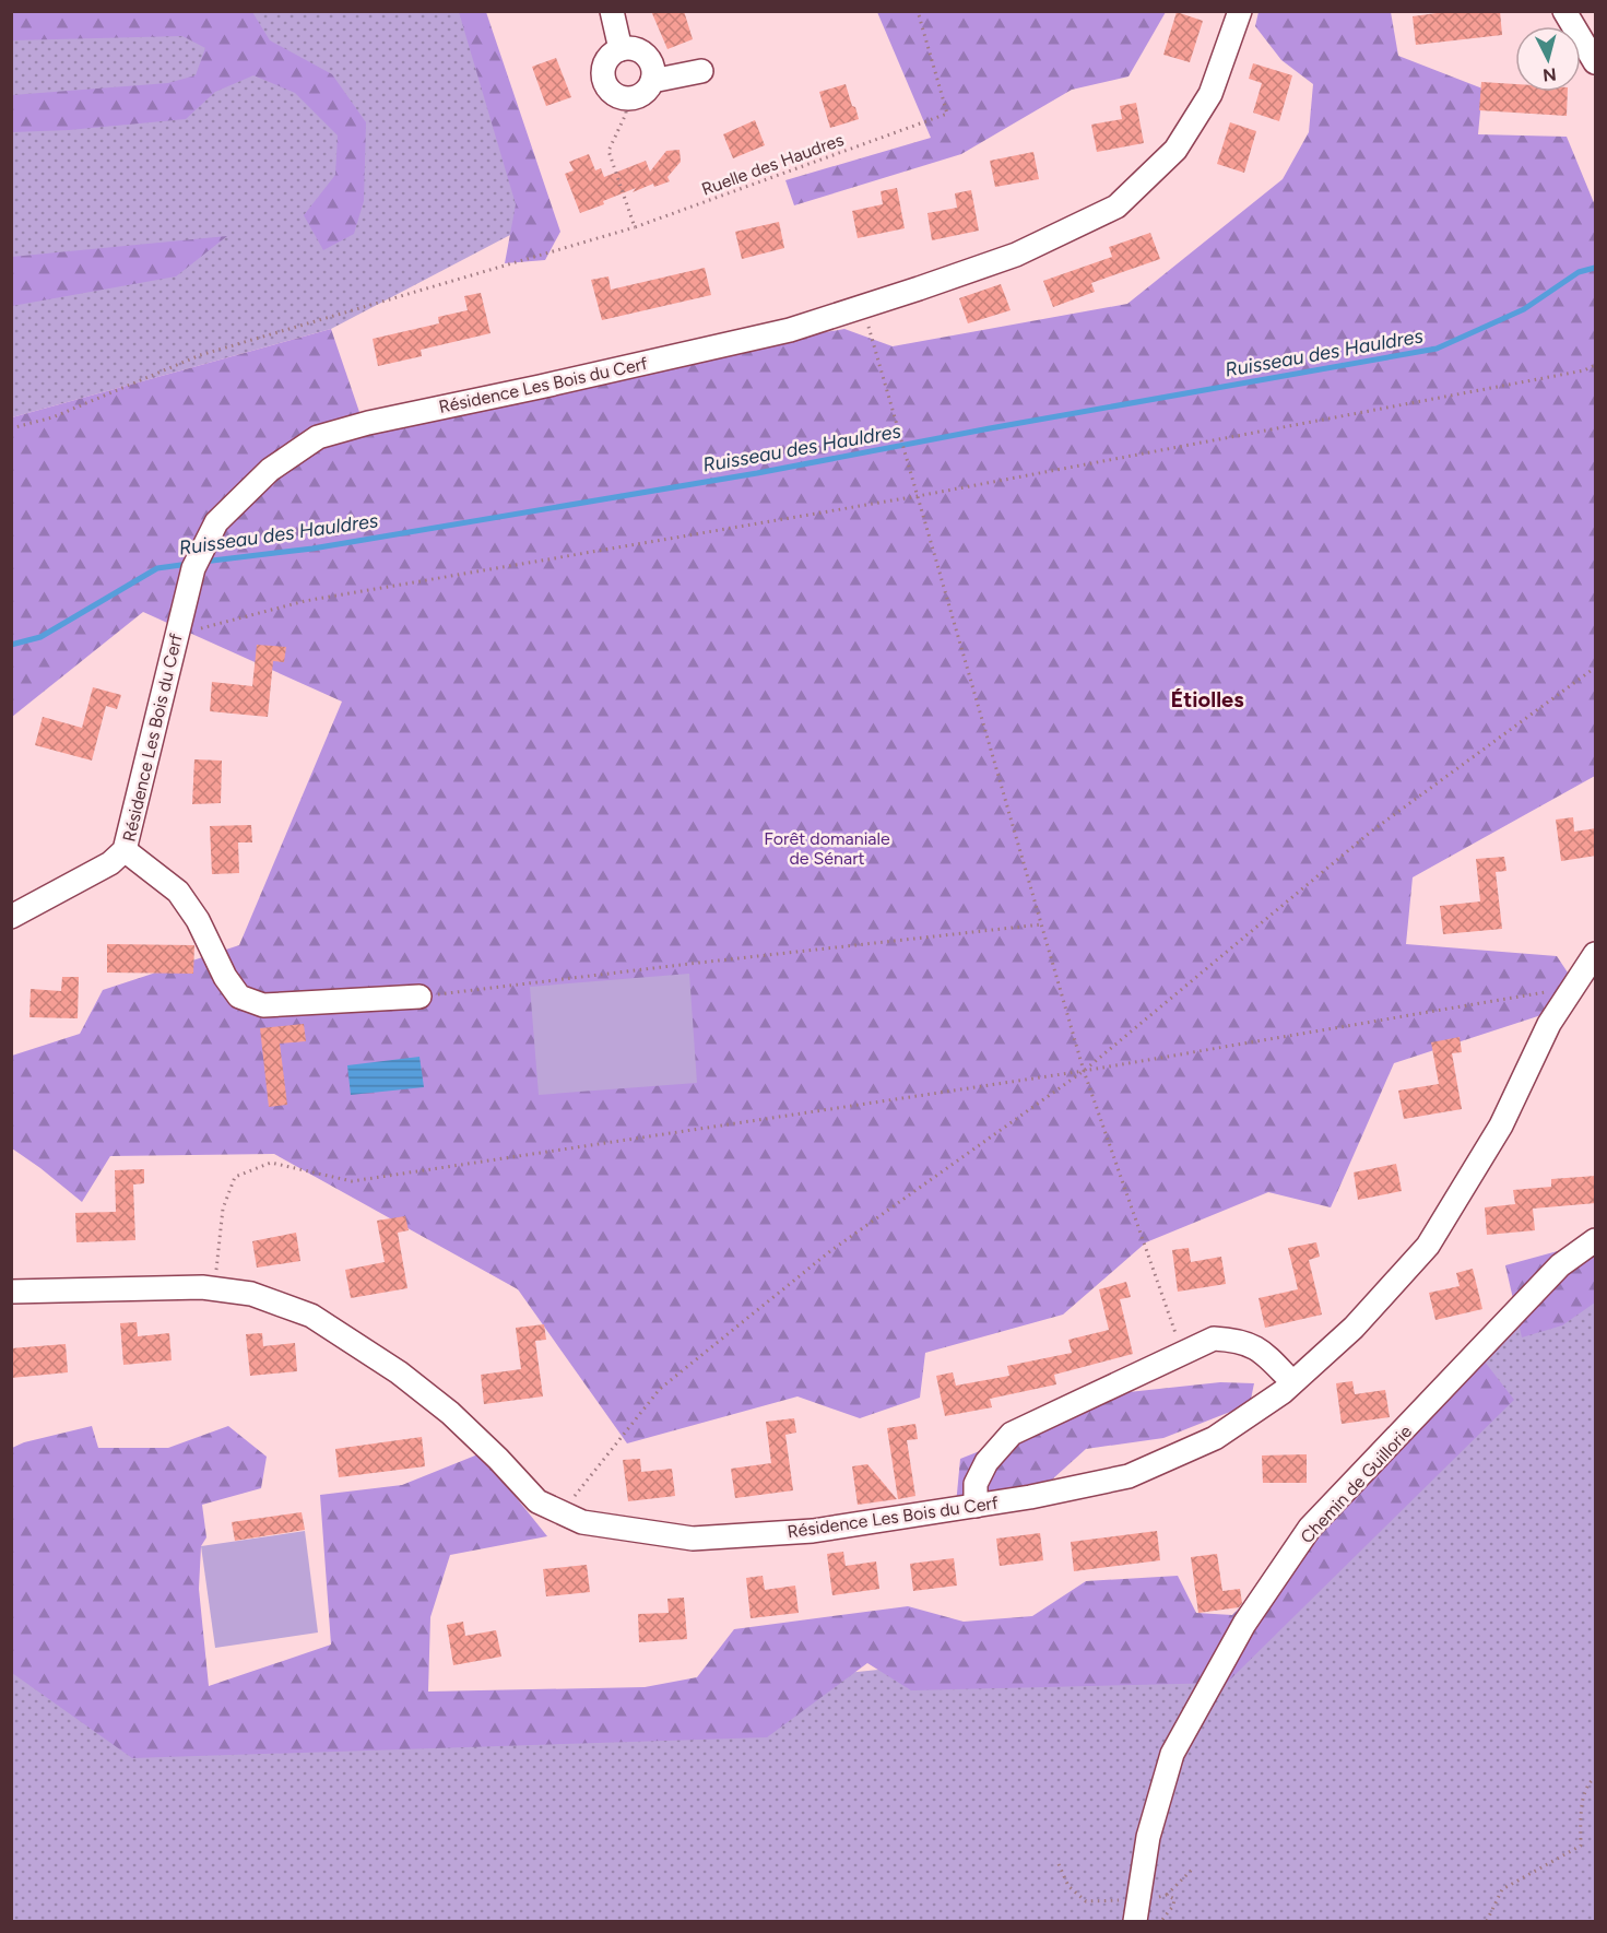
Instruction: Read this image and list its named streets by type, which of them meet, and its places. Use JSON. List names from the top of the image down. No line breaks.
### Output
{"streets":{"street":["Résidence Les Bois du Cerf","Chemin de Guillorie"],"path":["Ruelle des Haudres"]},"districts":["Étiolles"],"water":["Ruisseau des Hauldres"],"parks":["Forêt domaniale de Sénart"],"north":"bottom"}
